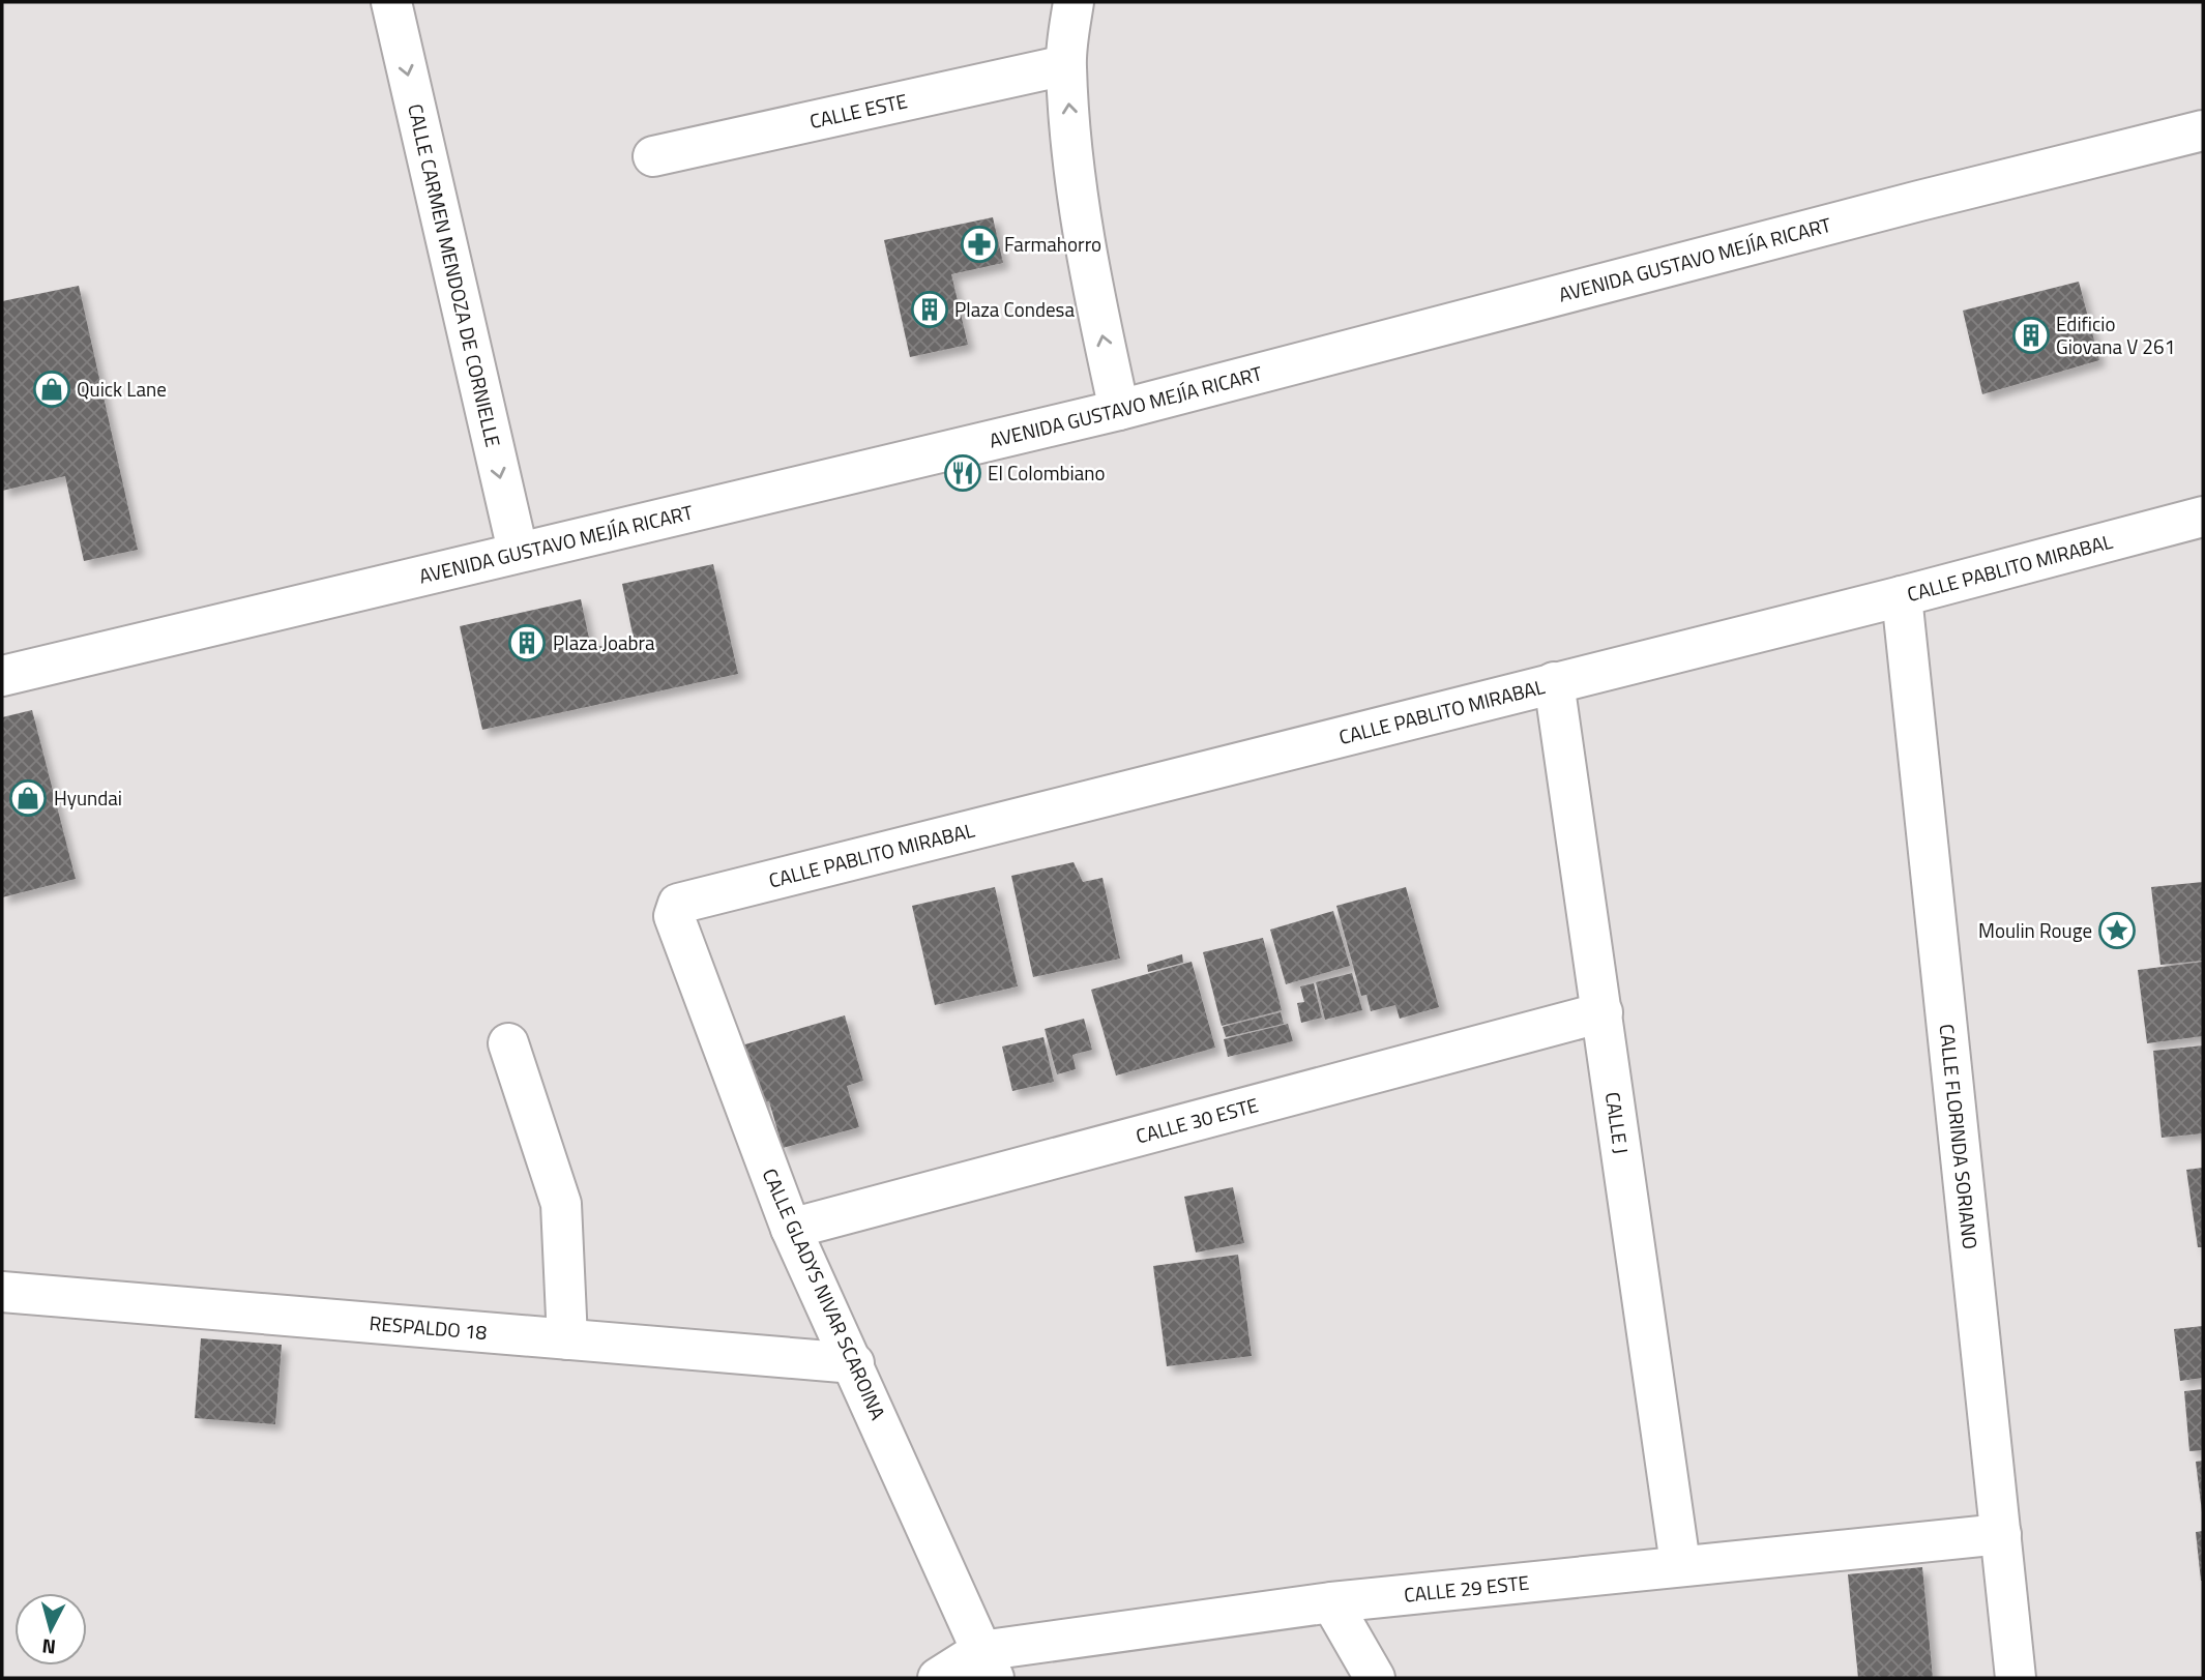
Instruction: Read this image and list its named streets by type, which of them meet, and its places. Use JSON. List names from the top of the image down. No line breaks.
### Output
{"streets":{"street":["CALLE ESTE","AVENIDA GUSTAVO MEJÍA RICART","CALLE CARMEN MENDOZA DE CORNIELLE","CALLE PABLITO MIRABAL","CALLE 30 ESTE","CALLE J","CALLE FLORINDA SORIANO","CALLE GLADYS NIVAR SCAROINA","RESPALDO 18","CALLE 29 ESTE"]},"crossings":[["AVENIDA GUSTAVO MEJÍA RICART","CALLE CARMEN MENDOZA DE CORNIELLE"],["CALLE PABLITO MIRABAL","CALLE J"],["CALLE PABLITO MIRABAL","CALLE FLORINDA SORIANO"],["CALLE PABLITO MIRABAL","CALLE GLADYS NIVAR SCAROINA"],["CALLE 30 ESTE","CALLE J"],["CALLE 30 ESTE","CALLE GLADYS NIVAR SCAROINA"],["CALLE J","CALLE 29 ESTE"],["CALLE FLORINDA SORIANO","CALLE 29 ESTE"],["CALLE GLADYS NIVAR SCAROINA","RESPALDO 18"],["CALLE GLADYS NIVAR SCAROINA","CALLE 29 ESTE"]],"one_way":["CALLE CARMEN MENDOZA DE CORNIELLE"],"places":{"pharmacy":["Farmahorro"],"building":["Plaza Condesa","Edificio Giovana V 261","Plaza Joabra"],"shop":["Quick Lane","Hyundai"],"restaurant":["El Colombiano"],"place":["Moulin Rouge"]},"north":"bottom"}
